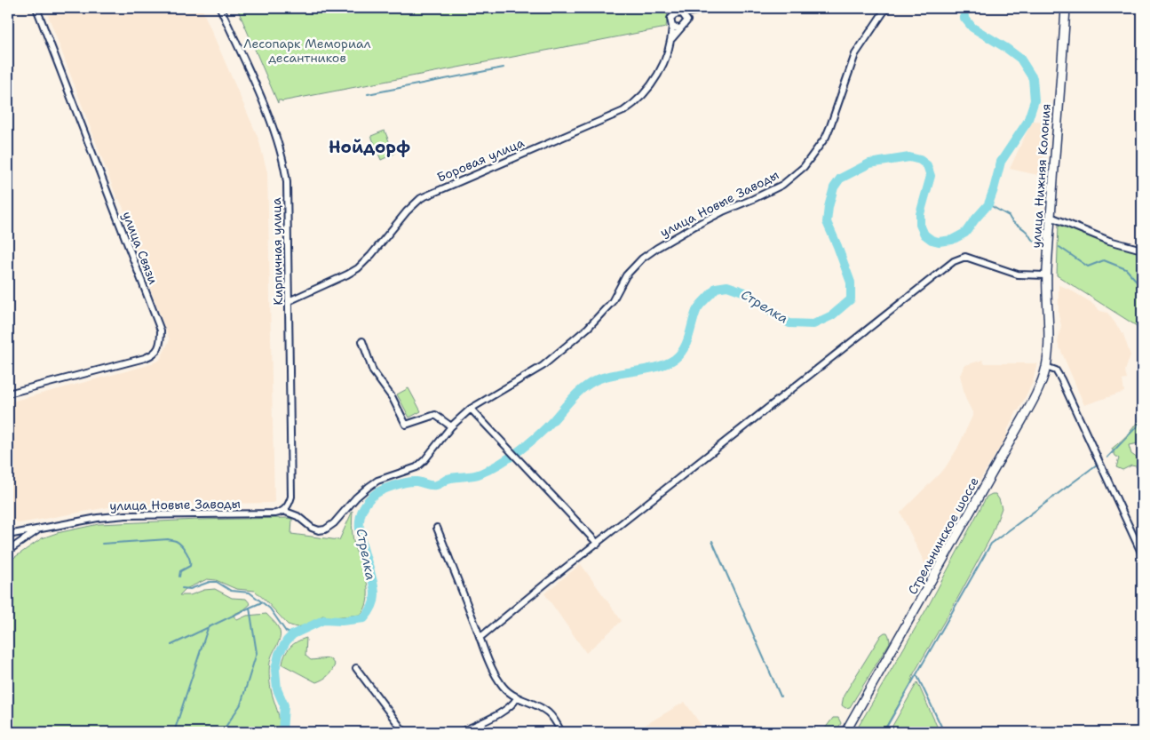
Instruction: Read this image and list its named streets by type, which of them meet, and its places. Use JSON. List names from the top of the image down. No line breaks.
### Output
{"streets":{"main road":["улица Нижняя Колония","Стрельнинское шоссе"],"street":["Боровая улица","улица Новые Заводы","улица Связи","Кирпичная улица"]},"crossings":[["Боровая улица","Кирпичная улица"],["улица Нижняя Колония","Стрельнинское шоссе"],["улица Новые Заводы","Кирпичная улица"]],"districts":["Нойдорф"],"water":["Стрелка"],"parks":["Лесопарк Мемориал десантников"]}
